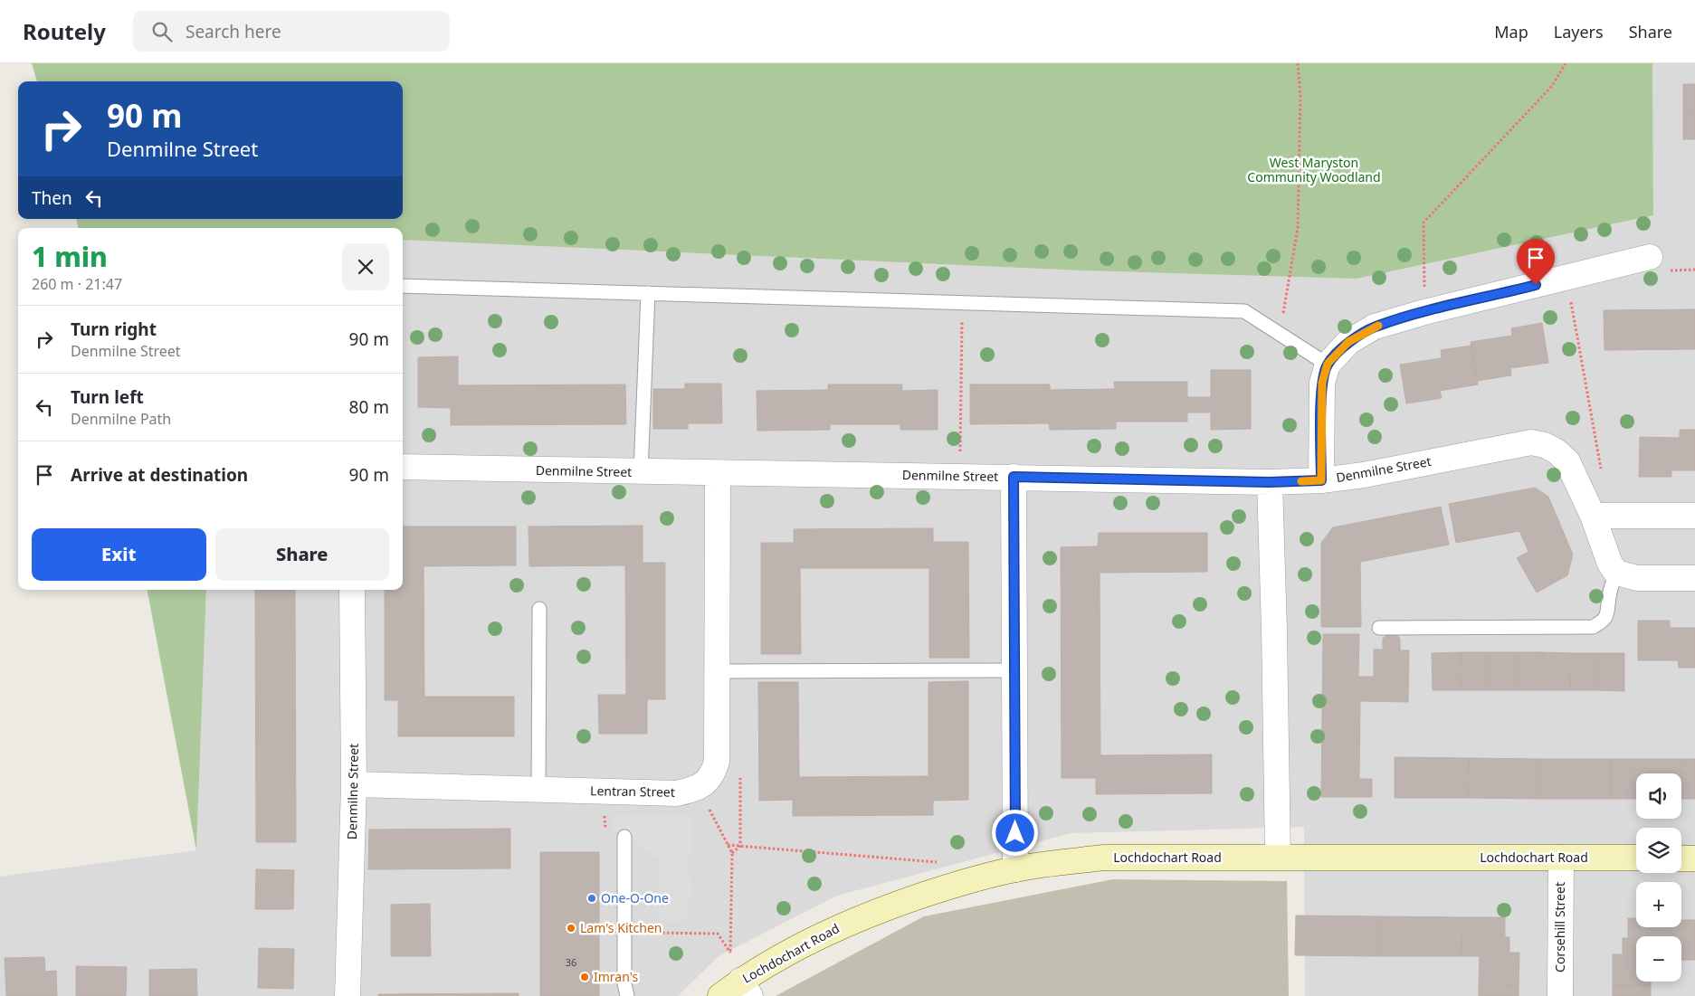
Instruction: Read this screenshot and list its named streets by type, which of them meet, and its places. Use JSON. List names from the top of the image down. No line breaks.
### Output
{"streets":{"street":["Denmilne Street","Lentran Street","Lochdochart Road","Corsehill Street"]},"crossings":[["Denmilne Street","Lentran Street"],["Lochdochart Road","Corsehill Street"]],"parks":["West Maryston Community Woodland"],"places":["One-O-One","Lam's Kitchen","Imran's"],"house_numbers":["36"],"page":{"header":"Routely","search":"Search here","nav":["Map","Layers","Share"],"turn":["90 m","Denmilne Street"],"then":"Then","heading":["1 min","260 m · 21:47"],"list":[{"name":"Turn right","note":"Denmilne Street","value":"90 m"},{"name":"Turn left","note":"Denmilne Path","value":"80 m"},{"name":"Arrive at destination","value":"90 m"}],"buttons":["Exit","Share"],"map_buttons":["+","−"]}}
